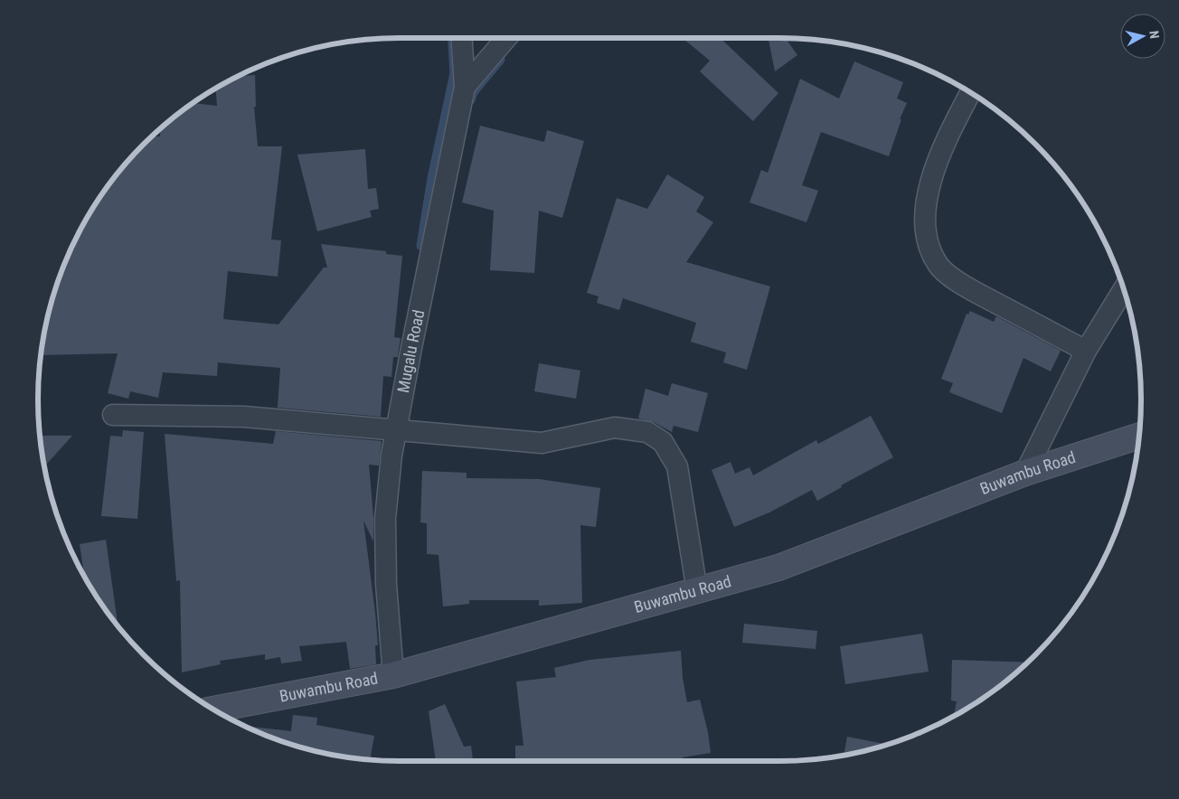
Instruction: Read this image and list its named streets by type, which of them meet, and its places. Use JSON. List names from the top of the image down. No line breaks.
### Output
{"streets":{"street":["Mugalu Road","Buwambu Road"]},"crossings":[["Mugalu Road","Buwambu Road"]],"north":"right"}
